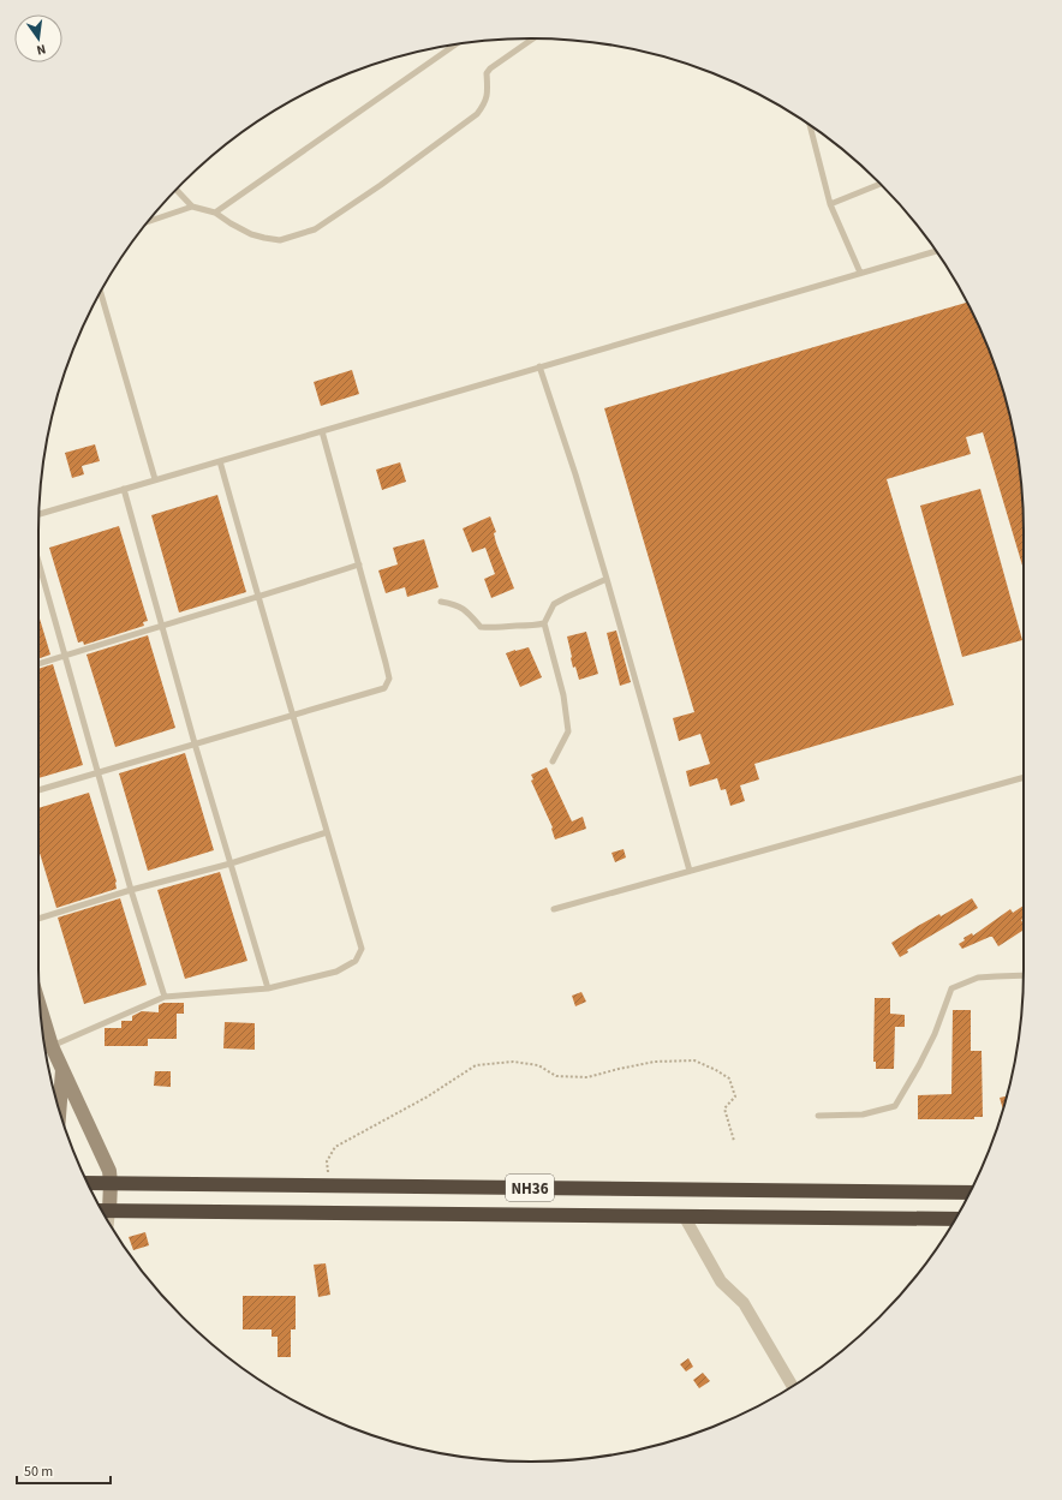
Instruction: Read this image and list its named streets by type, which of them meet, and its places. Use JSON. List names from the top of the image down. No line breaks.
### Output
{"streets":{"highway":["NH36"]},"scale_bar":"50 m","north":"bottom"}
